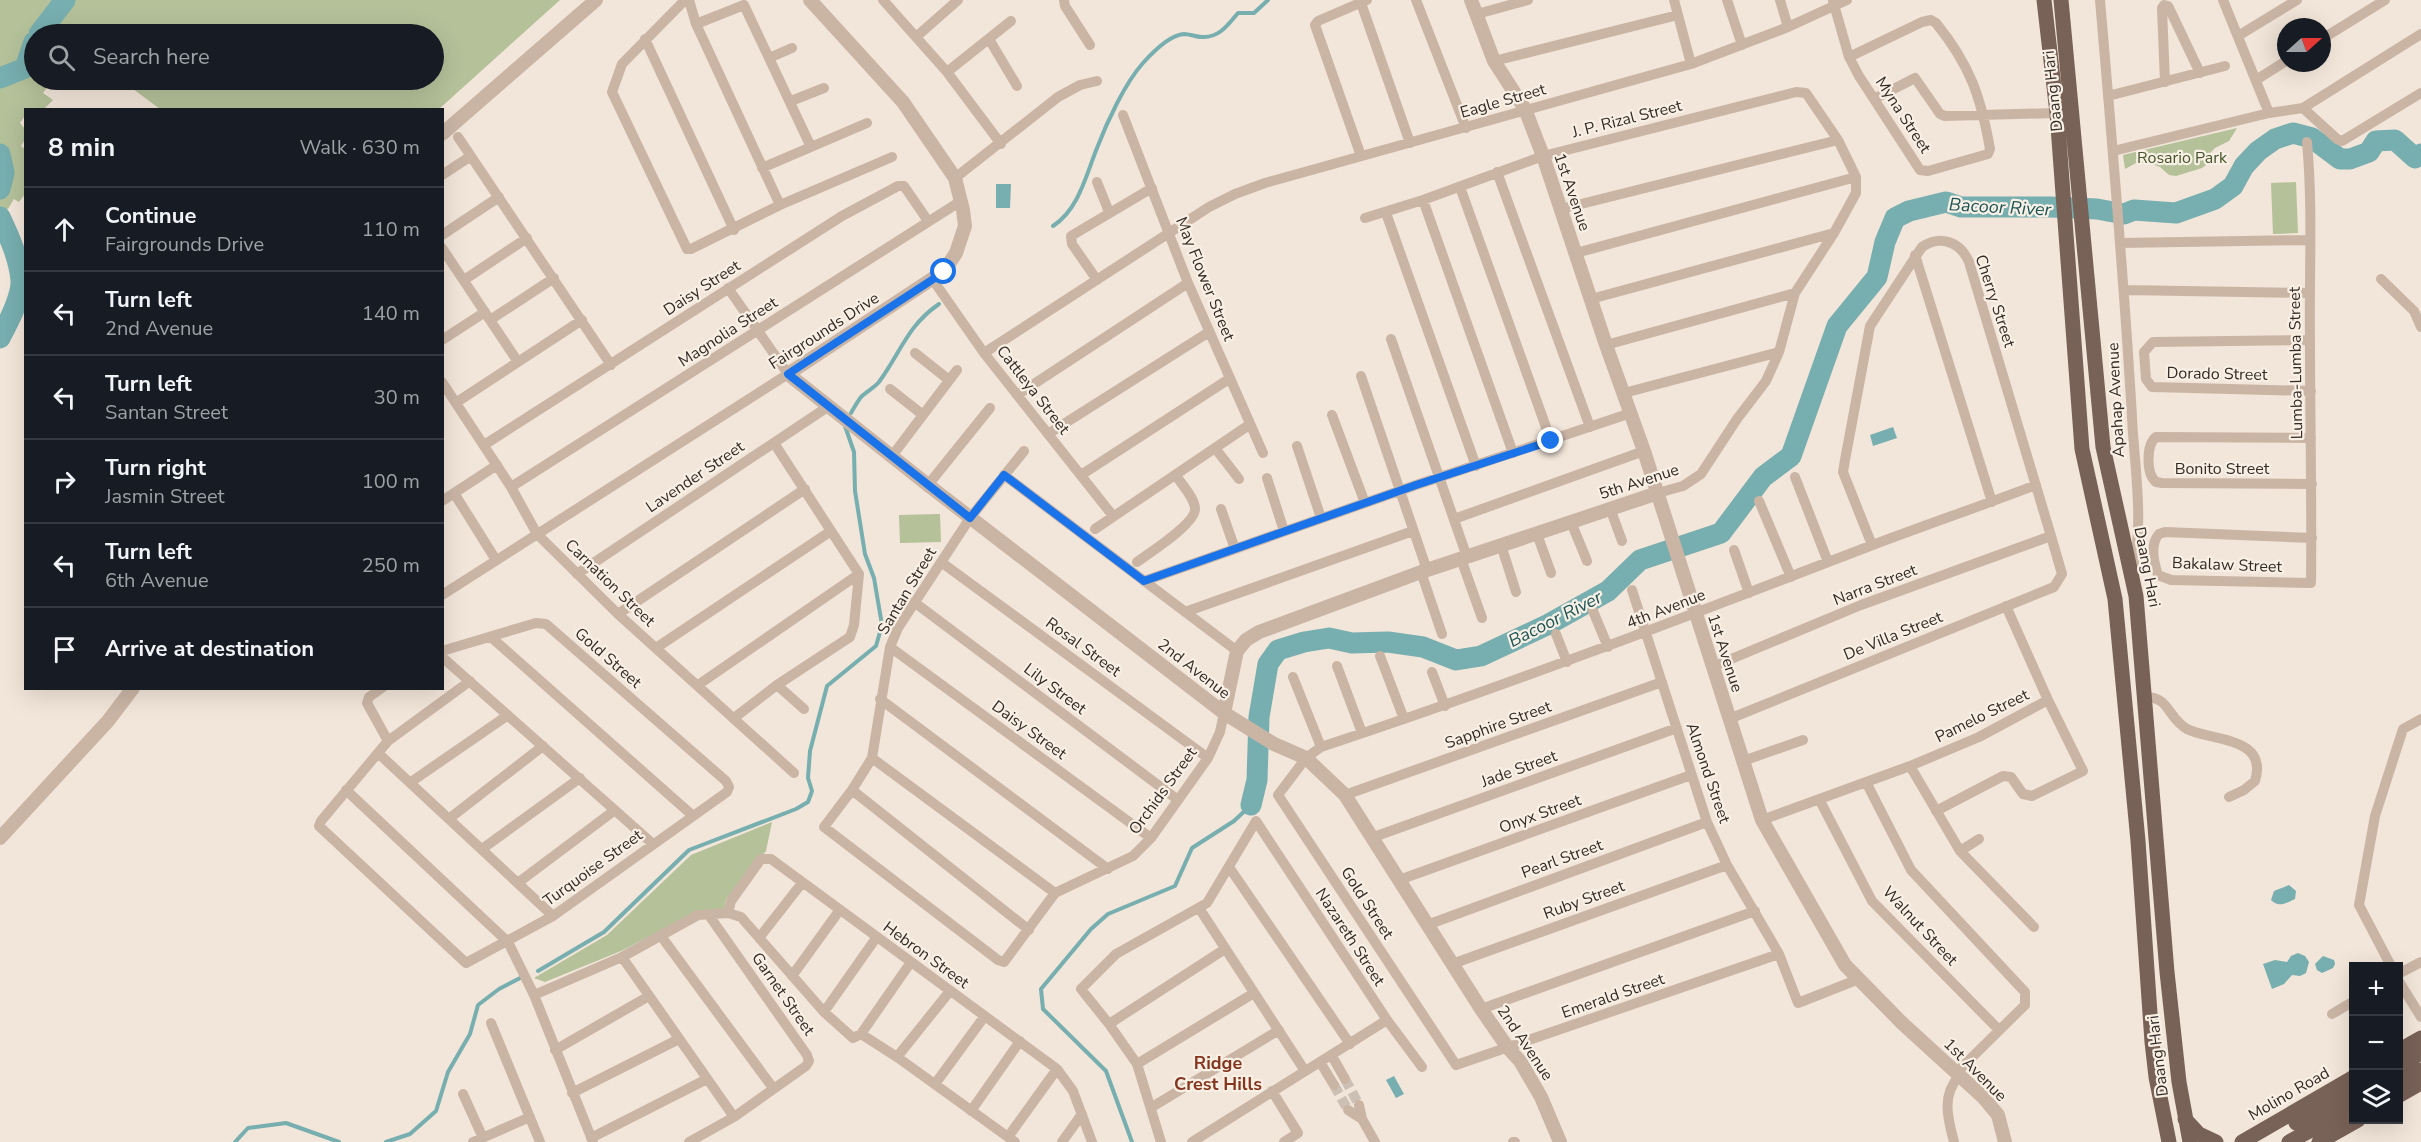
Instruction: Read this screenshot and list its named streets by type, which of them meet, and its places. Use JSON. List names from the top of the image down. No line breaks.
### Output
{"streets":{"main road":["Daang Hari","Molino Road"],"street":["Eagle Street","Myna Street","J. P. Rizal Street","1st Avenue","May Flower Street","Daisy Street","Cherry Street","Fairgrounds Drive","Magnolia Street","Lumba-Lumba Street","Dorado Street","Cattleya Street","Apahap Avenue","Bonito Street","Lavender Street","5th Avenue","Bakalaw Street","Carnation Street","Narra Street","Santan Street","4th Avenue","De Villa Street","Rosal Street","Gold Street","2nd Avenue","Lily Street","Pamelo Street","Sapphire Street","Jade Street","Almond Street","Orchids Street","Onyx Street","Pearl Street","Turquoise Street","Ruby Street","Walnut Street","Nazareth Street","Hebron Street","Garnet Street","Emerald Street"]},"crossings":[["Daang Hari","Apahap Avenue"],["Eagle Street","Myna Street"],["Eagle Street","1st Avenue"],["Eagle Street","May Flower Street"],["Eagle Street","Cattleya Street"],["J. P. Rizal Street","1st Avenue"],["1st Avenue","5th Avenue"],["1st Avenue","Narra Street"],["1st Avenue","4th Avenue"],["1st Avenue","De Villa Street"],["1st Avenue","Pamelo Street"],["1st Avenue","Almond Street"],["Daisy Street","Magnolia Street"],["Daisy Street","Carnation Street"],["Daisy Street","Santan Street"],["Daisy Street","2nd Avenue"],["Daisy Street","Orchids Street"],["Cherry Street","Narra Street"],["Cherry Street","4th Avenue"],["Cherry Street","De Villa Street"],["Fairgrounds Drive","Magnolia Street"],["Fairgrounds Drive","Cattleya Street"],["Fairgrounds Drive","Carnation Street"],["Fairgrounds Drive","2nd Avenue"],["Magnolia Street","Carnation Street"],["Magnolia Street","2nd Avenue"],["Lumba-Lumba Street","Dorado Street"],["Lumba-Lumba Street","Bonito Street"],["Lumba-Lumba Street","Bakalaw Street"],["Lavender Street","Carnation Street"],["Lavender Street","2nd Avenue"],["Santan Street","Rosal Street"],["Santan Street","2nd Avenue"],["Santan Street","Lily Street"],["4th Avenue","Gold Street"],["4th Avenue","2nd Avenue"],["4th Avenue","Almond Street"],["Rosal Street","Orchids Street"],["Gold Street","2nd Avenue"],["Gold Street","Turquoise Street"],["Gold Street","Emerald Street"],["2nd Avenue","Sapphire Street"],["2nd Avenue","Jade Street"],["2nd Avenue","Orchids Street"],["2nd Avenue","Onyx Street"],["2nd Avenue","Pearl Street"],["2nd Avenue","Ruby Street"],["2nd Avenue","Emerald Street"],["Lily Street","Orchids Street"],["Pamelo Street","Walnut Street"],["Sapphire Street","Almond Street"],["Jade Street","Almond Street"],["Almond Street","Onyx Street"],["Almond Street","Pearl Street"],["Almond Street","Ruby Street"],["Almond Street","Emerald Street"]],"districts":["Ridge Crest Hills"],"water":["Bacoor River"],"parks":["Rosario Park"],"north":"right","page":{"search":"Search here","heading":["8 min","Walk · 630 m"],"list":[["Continue","Fairgrounds Drive","110 m"],["Turn left","2nd Avenue","140 m"],["Turn left","Santan Street","30 m"],["Turn right","Jasmin Street","100 m"],["Turn left","6th Avenue","250 m"],"Arrive at destination"],"map_buttons":["+","−"]}}
